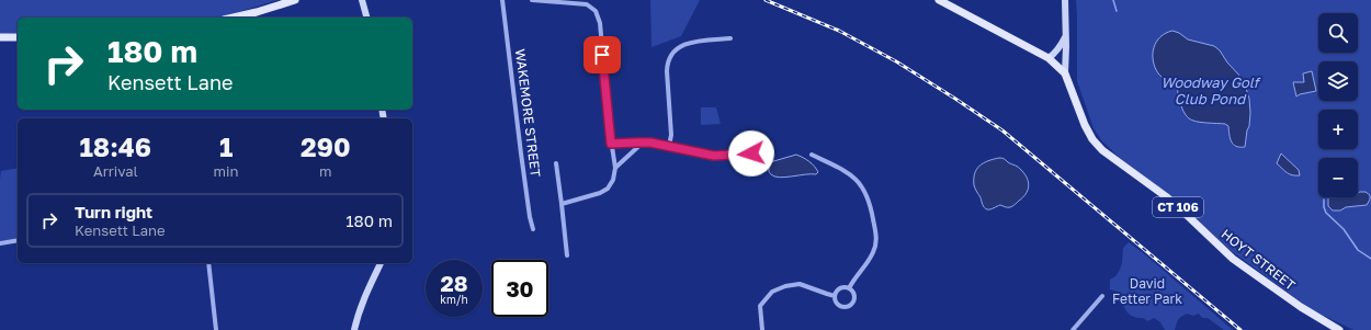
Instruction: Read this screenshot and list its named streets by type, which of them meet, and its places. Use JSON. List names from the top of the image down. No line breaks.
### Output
{"streets":{"main road":["CT 106","HOYT STREET"],"street":["WAKEMORE STREET"]},"water":["Woodway Golf Club Pond"],"parks":["David Fetter Park"],"page":{"map_buttons":["+","−"],"turn":["180 m","Kensett Lane"],"eta":["18:46","Arrival","1","min","290","m"],"list":[{"name":"Turn right","note":"Kensett Lane","value":"180 m"}],"speed":"28 km/h","limit":"30"}}
